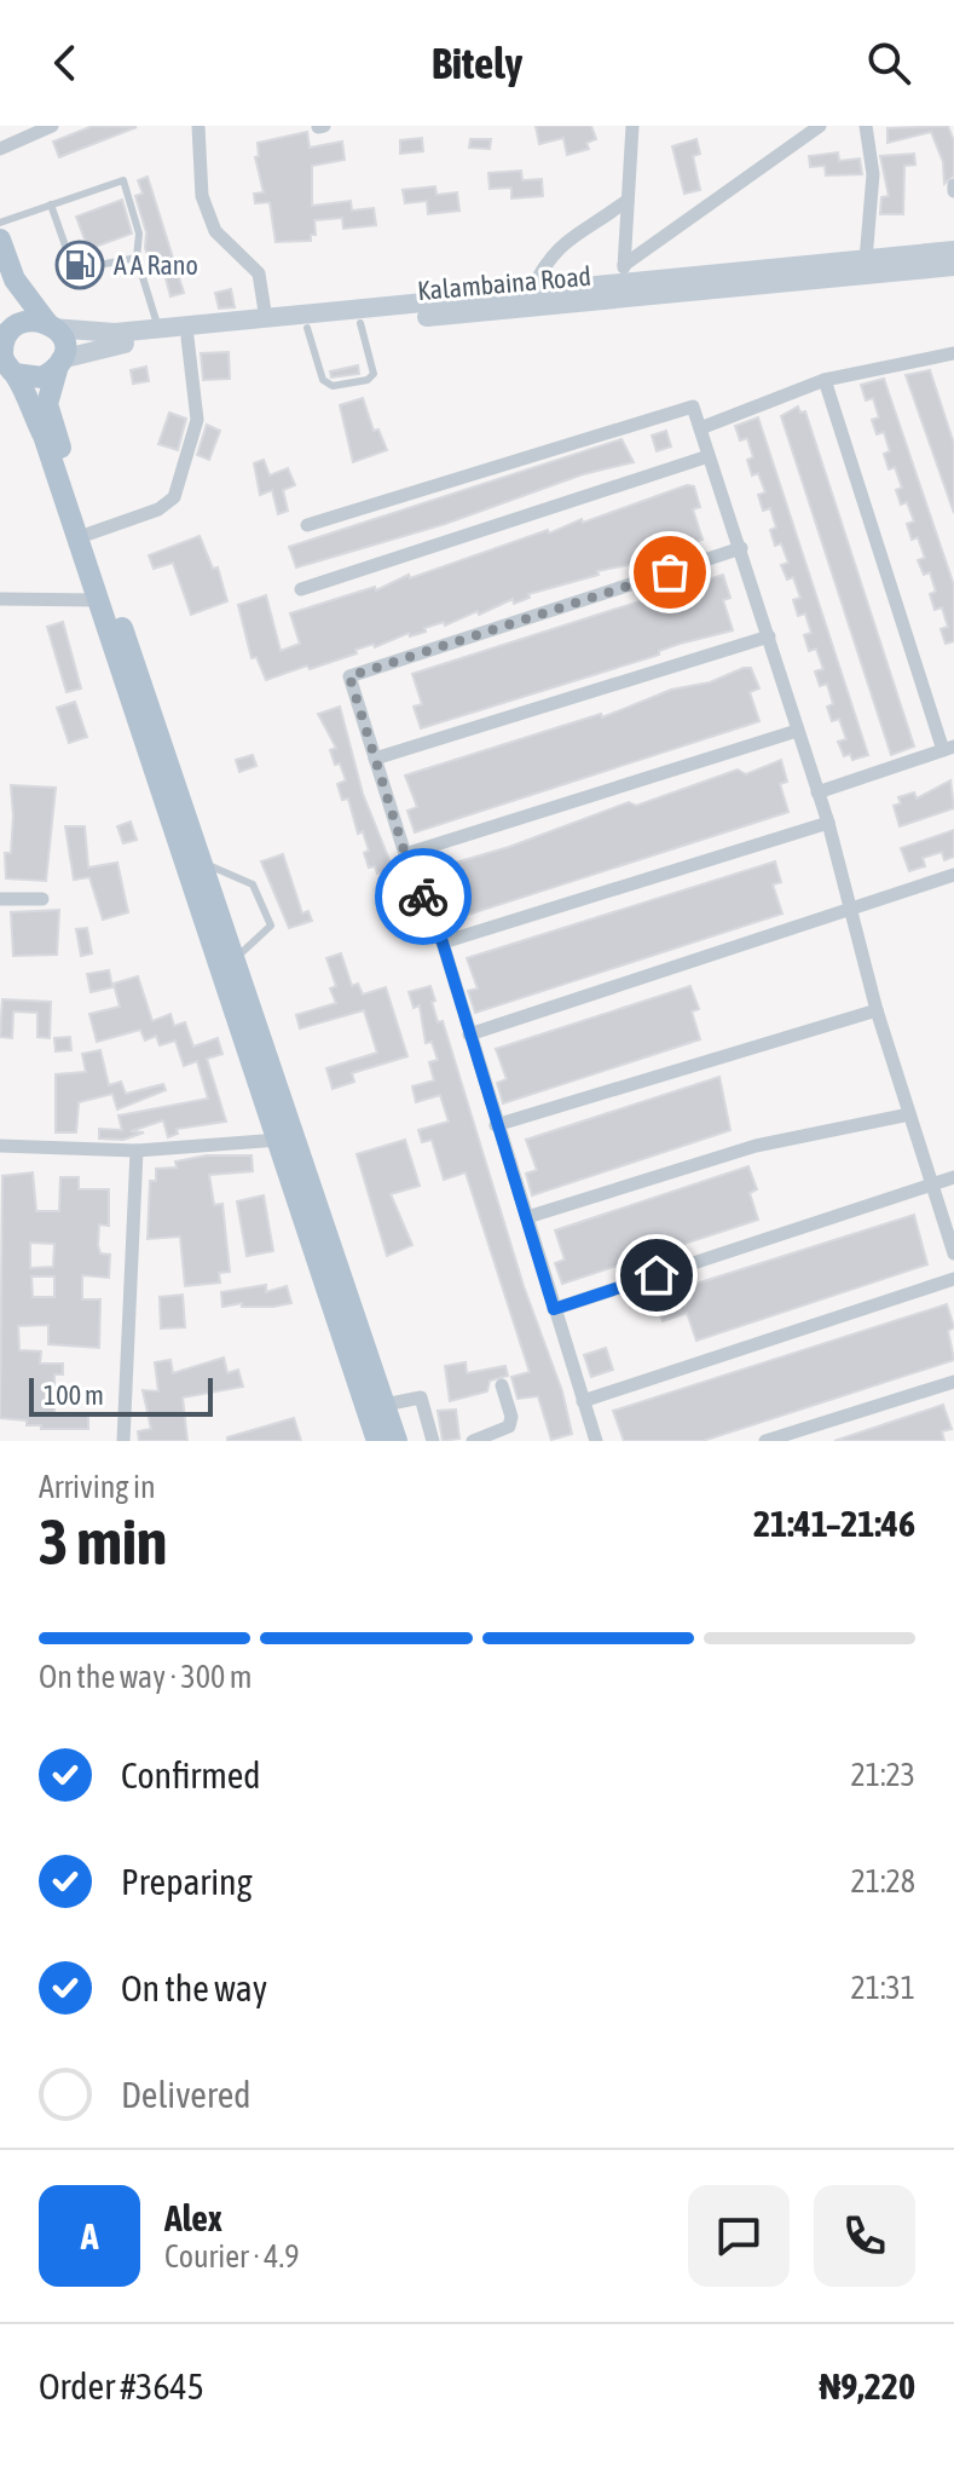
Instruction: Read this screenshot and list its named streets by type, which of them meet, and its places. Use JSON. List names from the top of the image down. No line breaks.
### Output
{"streets":{"main road":["Kalambaina Road"]},"places":{"fuel station":["A A Rano"]},"scale_bar":"100 m","page":{"header":"Bitely","scale":"100 m","heading":["3 min","Arriving in","21:41–21:46"],"panel":["Alex","Courier · 4.9","Order #3645","₦9,220"],"bar":"On the way · 300 m","list":[["Confirmed","21:23"],["Preparing","21:28"],["On the way","21:31"],"Delivered"],"round":"A"}}
